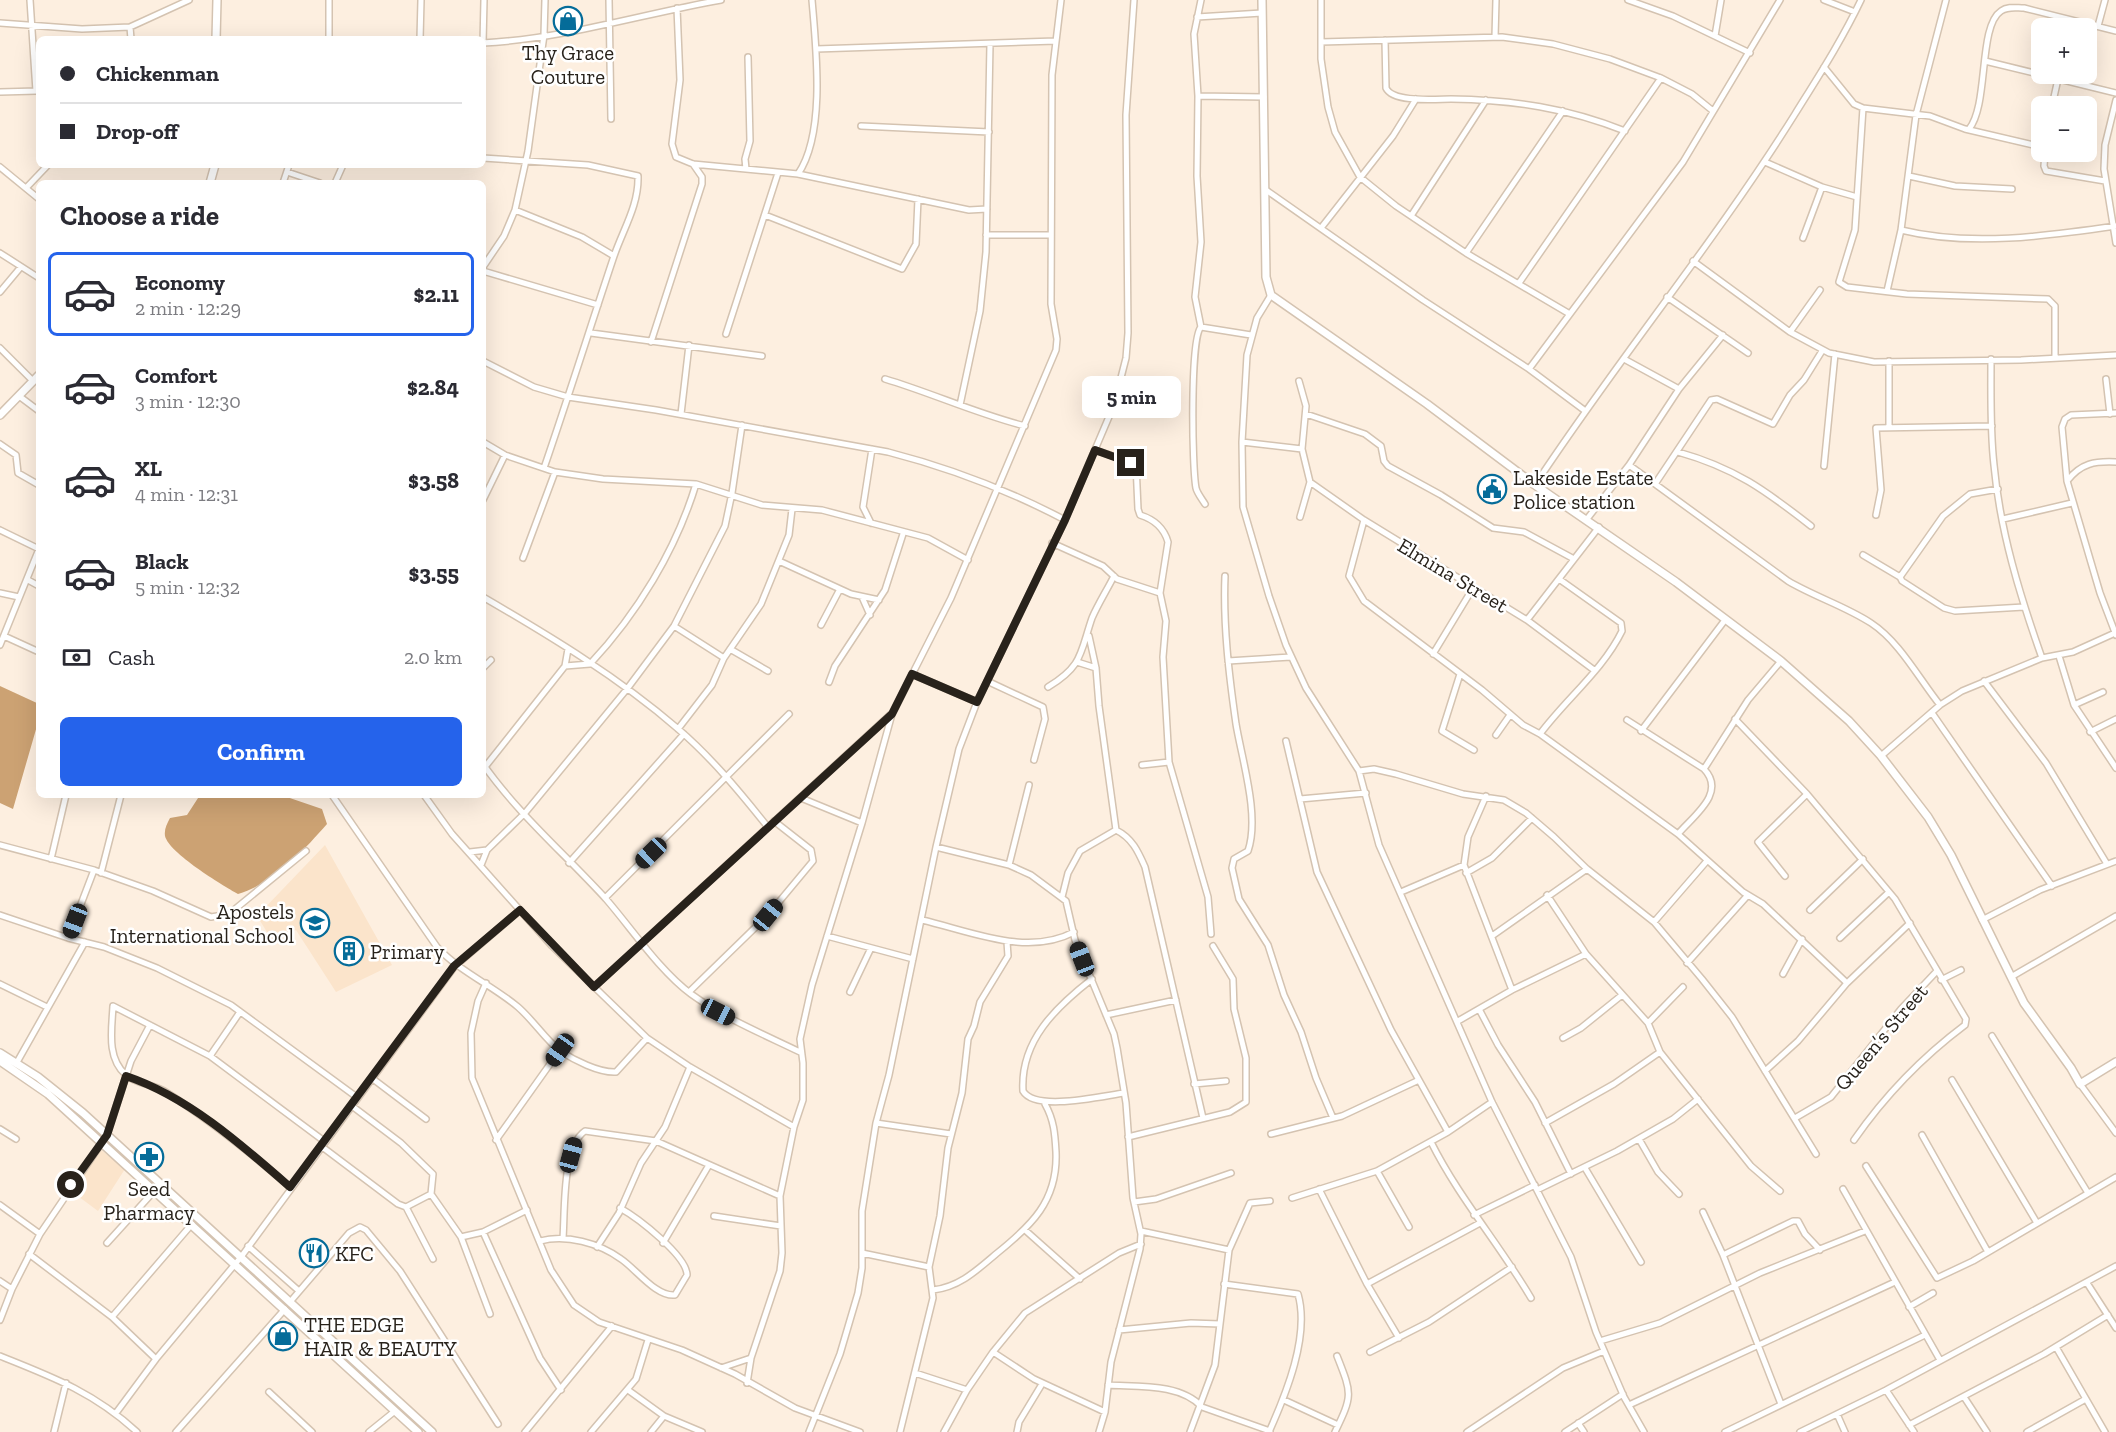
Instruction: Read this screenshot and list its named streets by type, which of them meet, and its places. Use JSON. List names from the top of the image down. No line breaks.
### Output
{"streets":{"street":["Elmina Street","Queen’s Street"]},"places":{"shop":["Thy Grace Couture","THE EDGE HAIR & BEAUTY"],"public building":["Lakeside Estate Police station"],"school or university":["Apostels International School"],"building":["Primary"],"pharmacy":["Seed Pharmacy"],"restaurant":["KFC"]},"page":{"map_buttons":["+","−"],"banner":["Chickenman","Drop-off"],"heading":"Choose a ride","list":[{"name":"Economy","note":"2 min · 12:29","value":"$2.11"},{"name":"Comfort","note":"3 min · 12:30","value":"$2.84"},{"name":"XL","note":"4 min · 12:31","value":"$3.58"},{"name":"Black","note":"5 min · 12:32","value":"$3.55"}],"bubble":"5 min","pay":["Cash","2.0 km"],"buttons":"Confirm"}}
